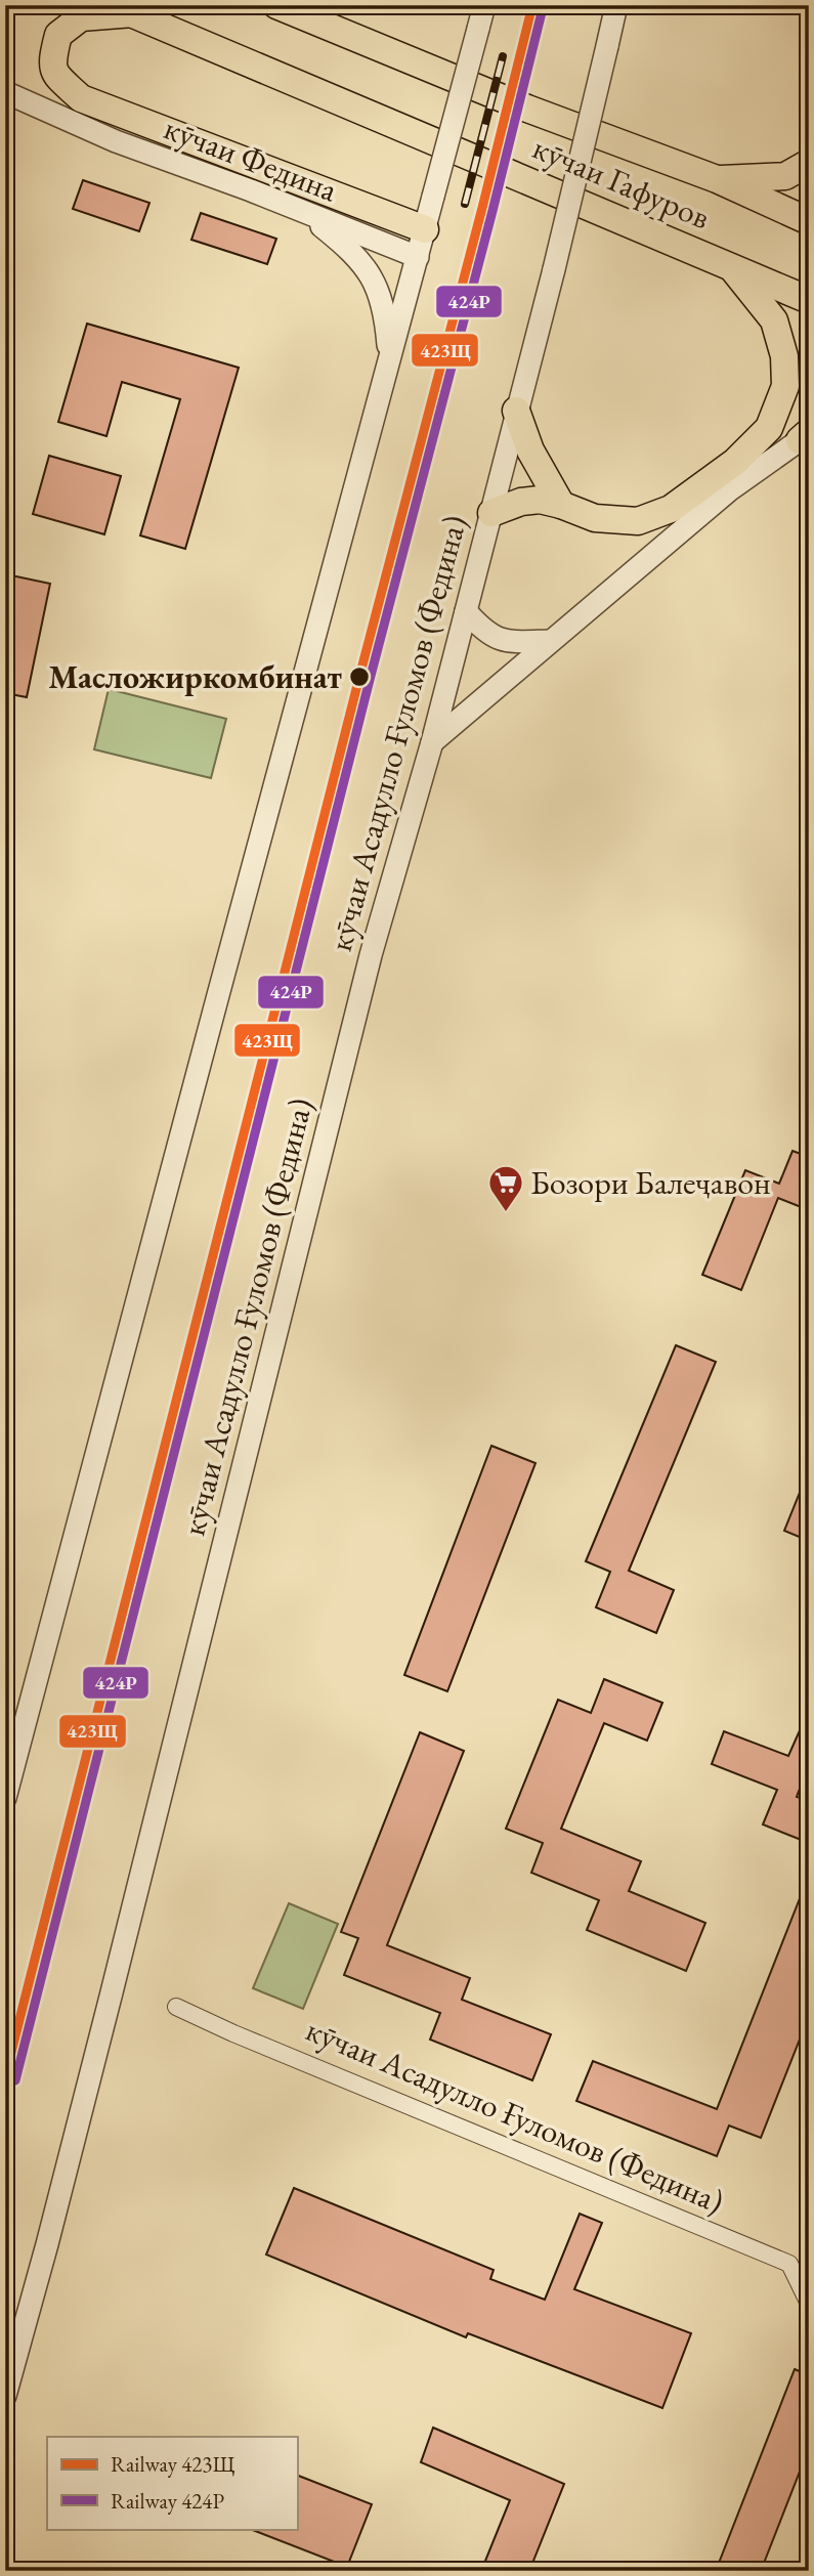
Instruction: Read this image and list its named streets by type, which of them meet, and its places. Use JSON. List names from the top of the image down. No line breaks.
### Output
{"streets":{"main road":["кӯчаи Гафуров"],"street":["кӯчаи Федина","кӯчаи Асадулло Ғуломов (Федина)"]},"places":{"other":["Масложиркомбинат"],"supermarket":["Бозори Балеҷавон"]},"lines":["rail line 423Щ","rail line 424Р"],"legend":["Railway 423Щ","Railway 424Р"]}
